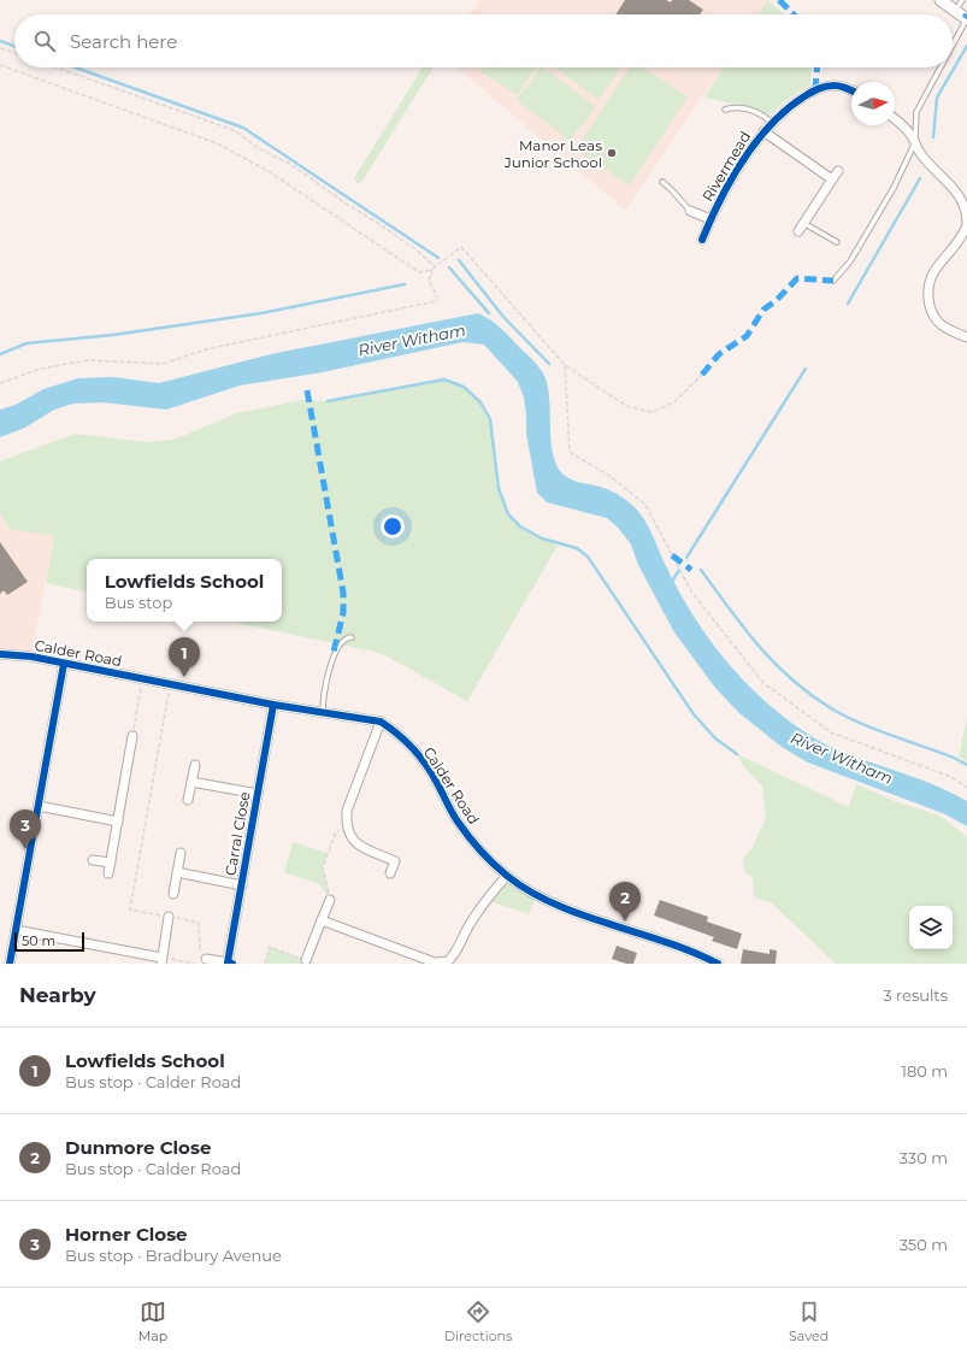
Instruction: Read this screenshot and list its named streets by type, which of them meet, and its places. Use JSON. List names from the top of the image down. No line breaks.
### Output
{"streets":{"street":["Rivermead","Calder Road","Carral Close"]},"crossings":[["Calder Road","Carral Close"]],"water":["River Witham"],"places":["Manor Leas Junior School"],"scale_bar":"50 m","north":"right","page":{"search":"Search here","popup":["Lowfields School","Bus stop"],"pins":["1","3","2"],"scale":"50 m","heading":["Nearby","3 results"],"list":[{"mark":"1","name":"Lowfields School","note":"Bus stop · Calder Road","value":"180 m"},{"mark":"2","name":"Dunmore Close","note":"Bus stop · Calder Road","value":"330 m"},{"mark":"3","name":"Horner Close","note":"Bus stop · Bradbury Avenue","value":"350 m"}],"nav":["Map","Directions","Saved"]}}
